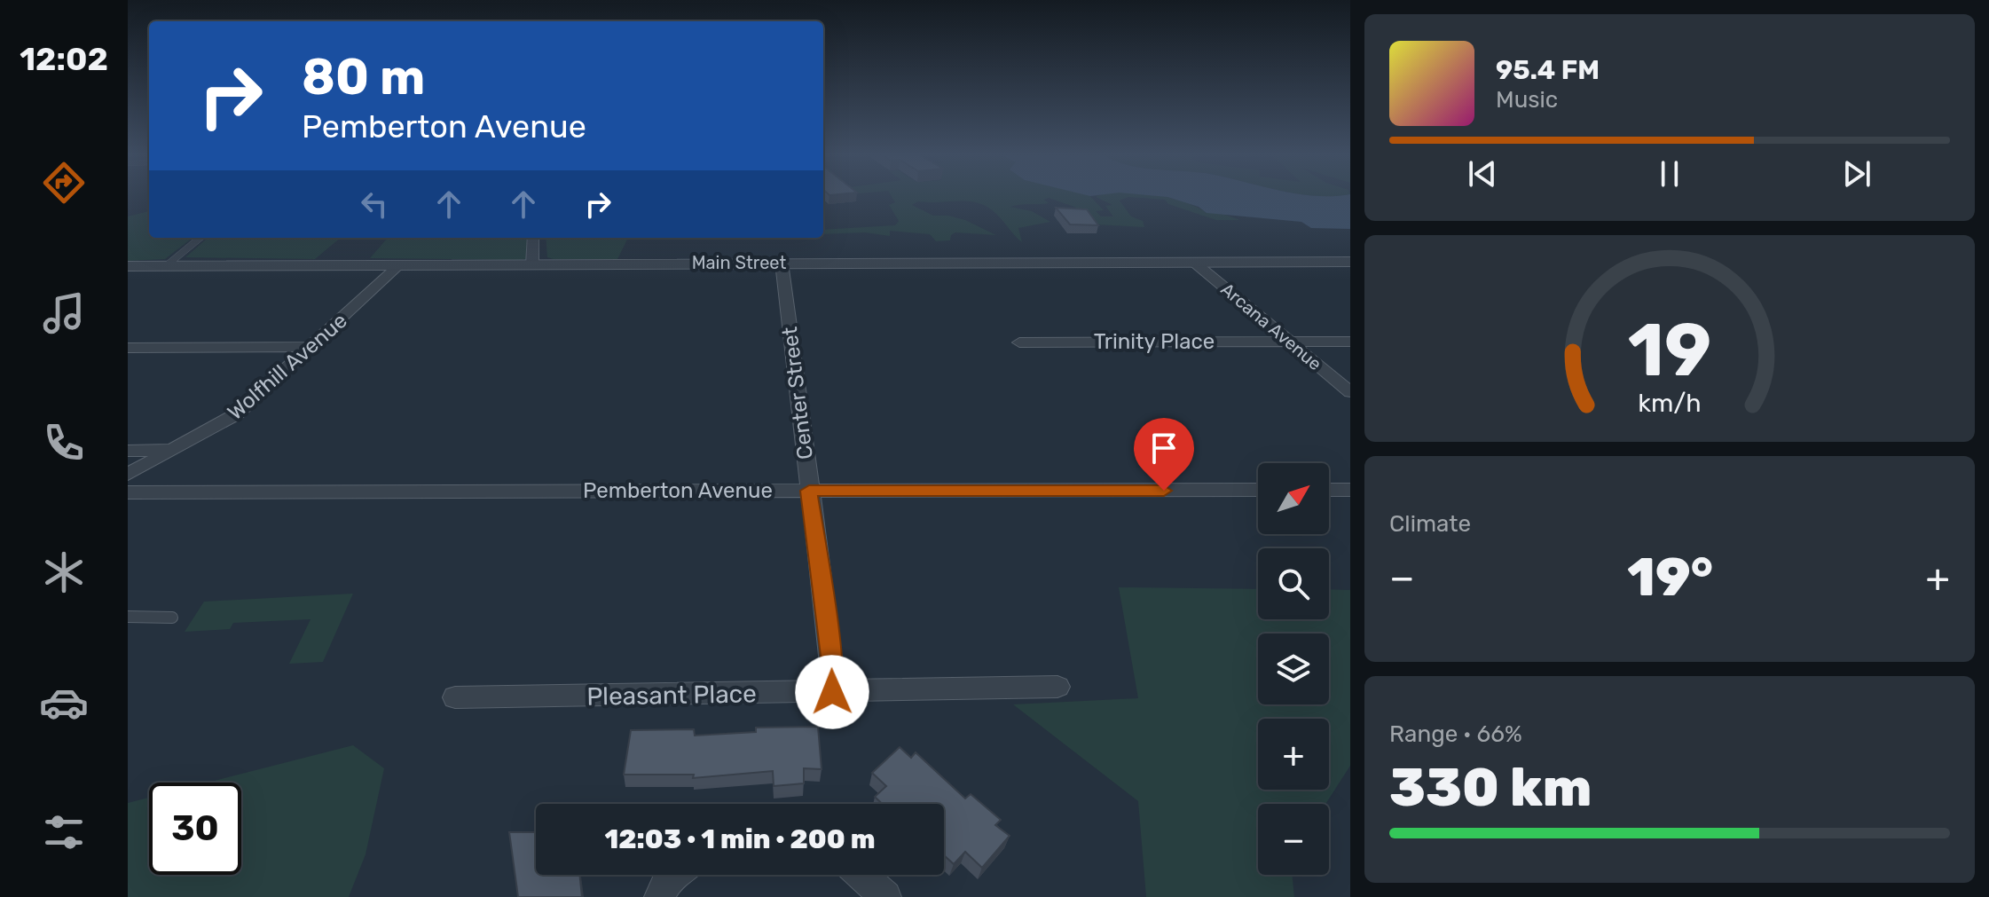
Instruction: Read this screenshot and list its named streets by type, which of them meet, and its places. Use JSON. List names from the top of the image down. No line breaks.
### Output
{"streets":{"street":["Main Street","Arcana Avenue","Trinity Place","Wolfhill Avenue","Center Street","Pemberton Avenue","Pleasant Place"]},"crossings":[["Main Street","Arcana Avenue"],["Main Street","Wolfhill Avenue"],["Main Street","Center Street"],["Arcana Avenue","Trinity Place"],["Center Street","Pemberton Avenue"],["Center Street","Pleasant Place"]],"north":"top right","page":{"tabs":"12:02","turn":["80 m","Pemberton Avenue"],"song":["95.4 FM","Music"],"tile":["Climate",["Range · 66%","330 km"]],"map_buttons":["+","−"],"heat":["−","19°","+"],"limit":"30","trip":"12:03 · 1 min · 200 m","gauge":["19","km/h"]}}
